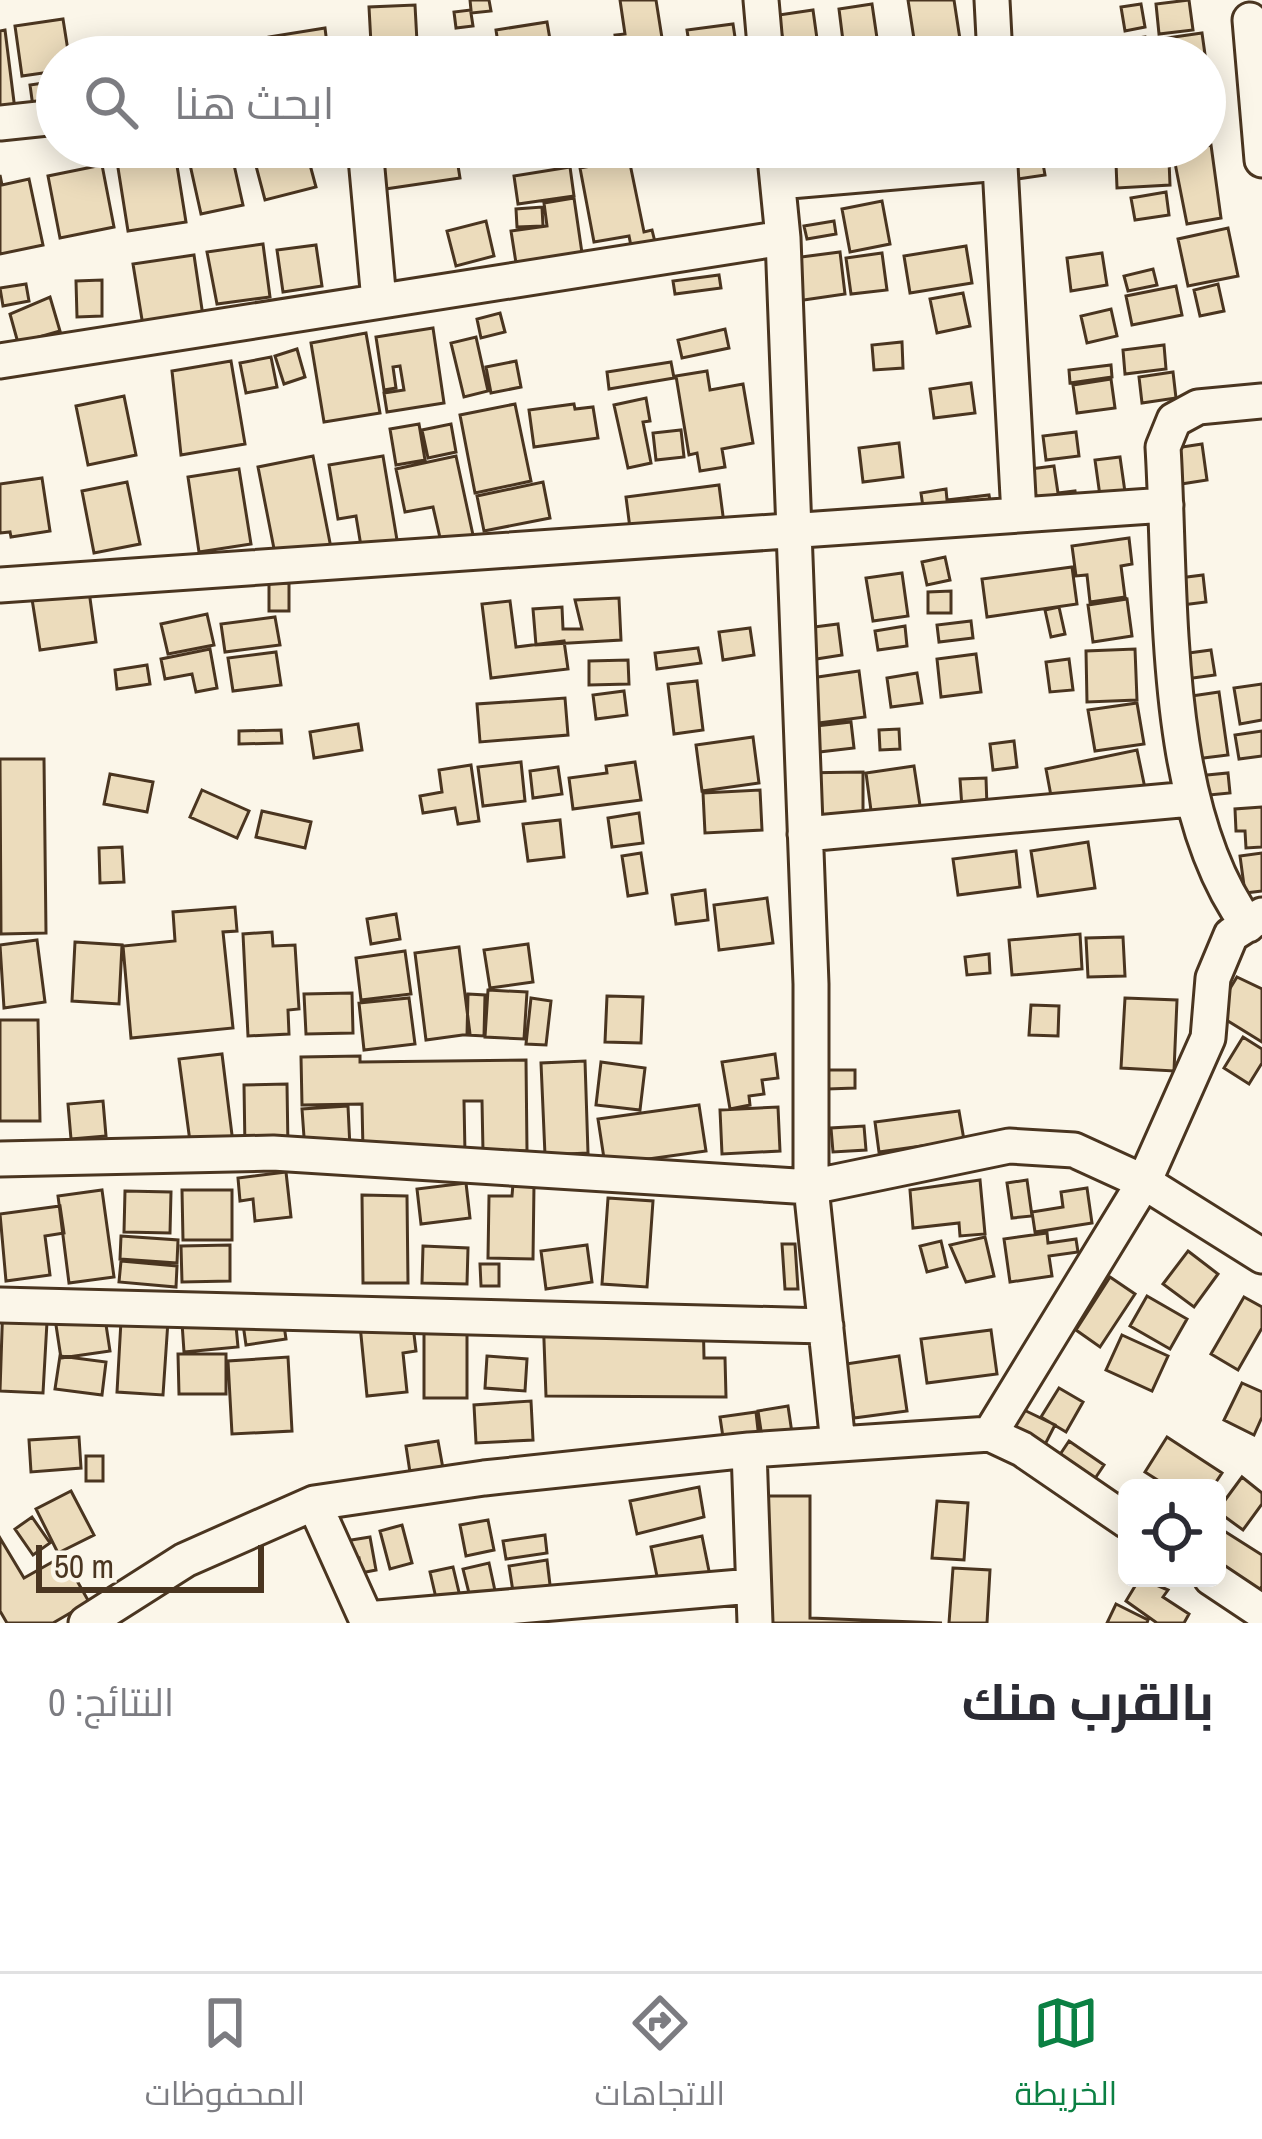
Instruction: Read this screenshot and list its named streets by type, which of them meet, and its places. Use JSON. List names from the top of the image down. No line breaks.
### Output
{"scale_bar":"50 m","page":{"search":"ابحث هنا","scale":"50 m","heading":["بالقرب منك","النتائج: 0"],"nav":["الخريطة","الاتجاهات","المحفوظات"]}}
